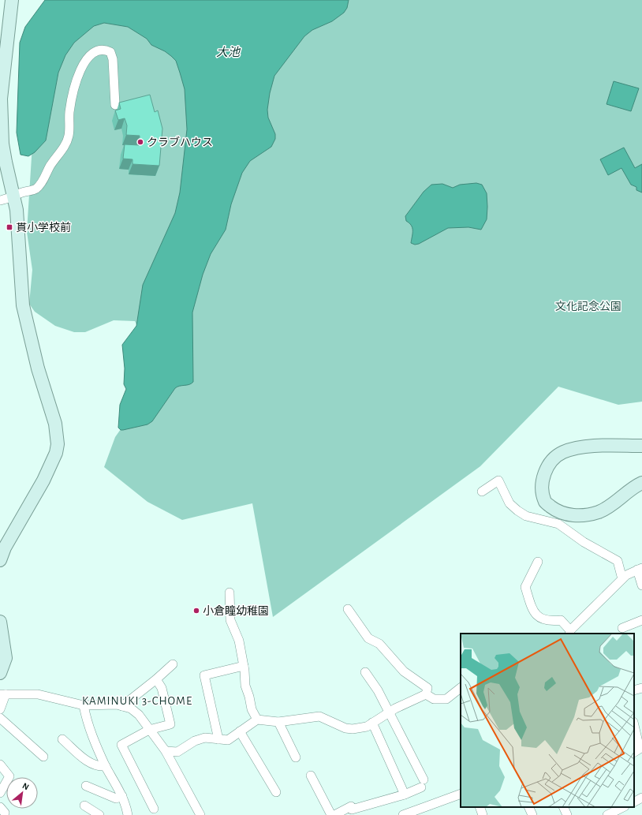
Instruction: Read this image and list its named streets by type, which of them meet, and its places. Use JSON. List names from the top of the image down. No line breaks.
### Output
{"districts":["KAMINUKI 3-CHOME"],"water":["大池"],"parks":["文化記念公園"],"places":{"other":["クラブハウス","小倉瞳幼稚園"],"transit":["貫小学校前"]},"north":"top right"}
